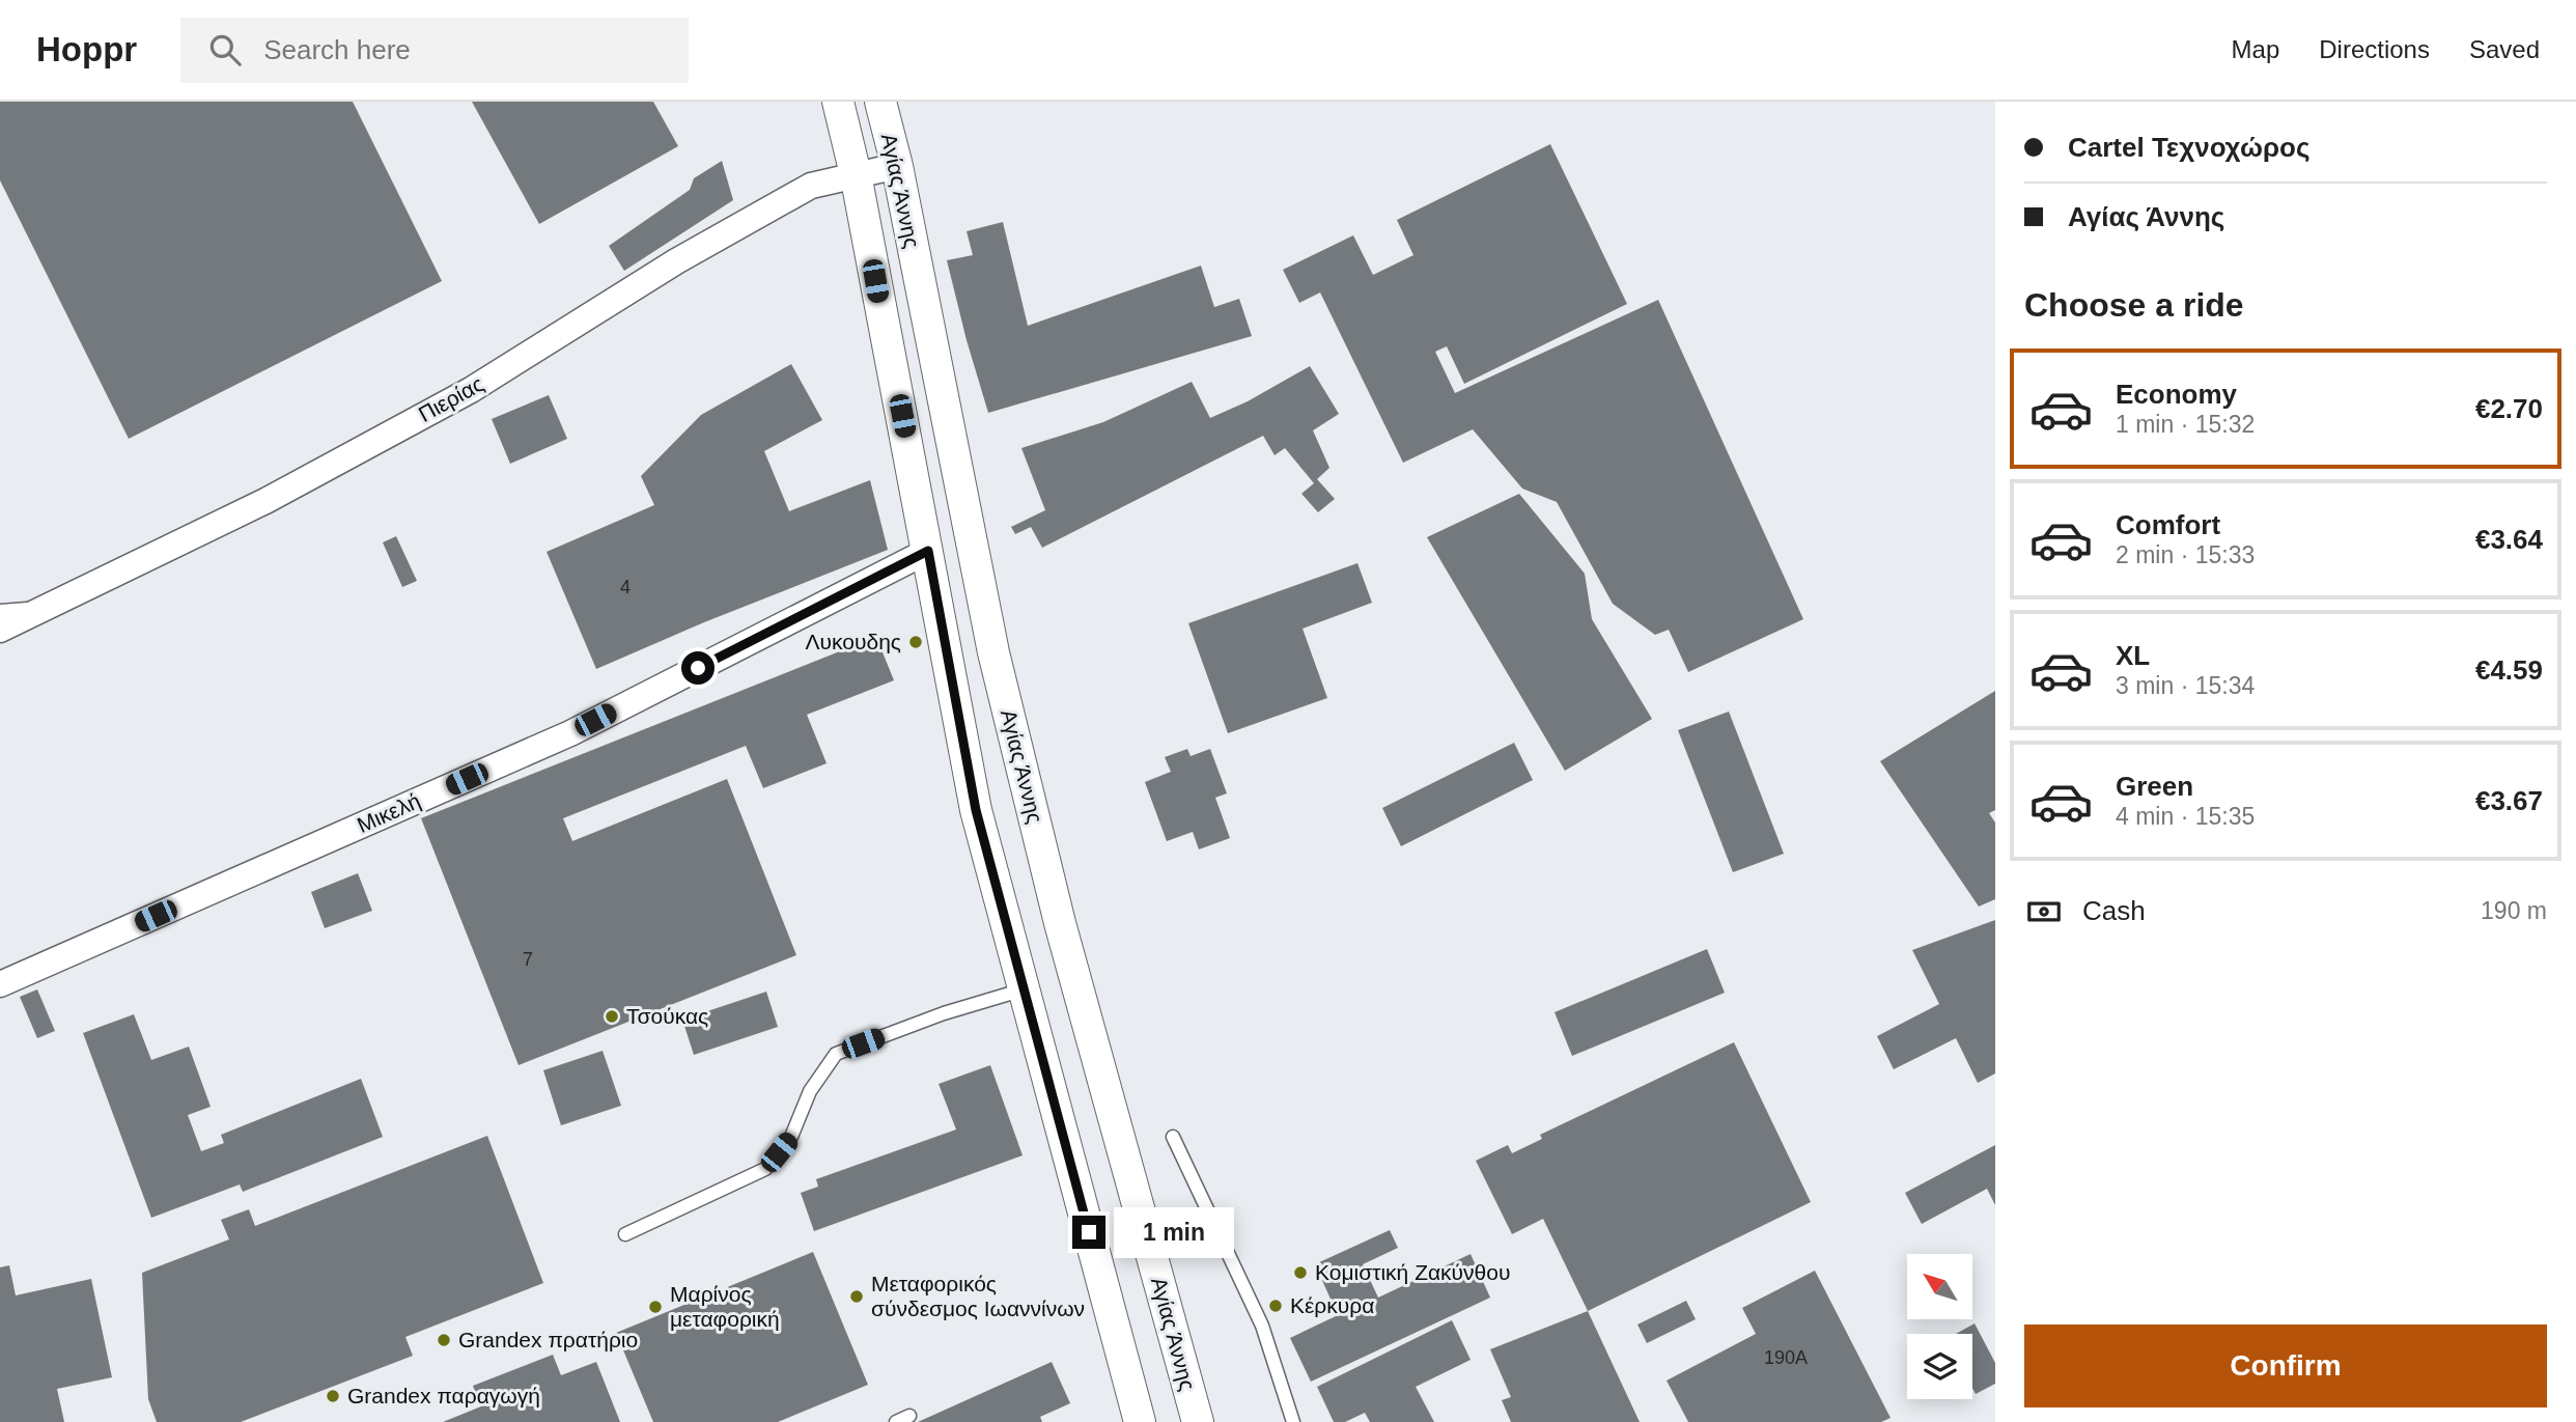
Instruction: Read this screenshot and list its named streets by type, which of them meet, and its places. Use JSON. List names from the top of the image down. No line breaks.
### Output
{"streets":{"street":["Αγίας Άννης","Πιερίας","Μικελή"]},"crossings":[["Αγίας Άννης","Πιερίας"],["Αγίας Άννης","Μικελή"]],"places":["Λυκουδης","Τσούκας","Κομιστική Ζακύνθου","Μεταφορικός σύνδεσμος Ιωαννίνων","Κέρκυρα","Μαρίνος μεταφορική","Grandex πρατήριο","Grandex παραγωγή"],"house_numbers":["4","7","190A"],"north":"top left","page":{"header":"Hoppr","search":"Search here","nav":["Map","Directions","Saved"],"banner":["Cartel Τεχνοχώρος","Αγίας Άννης"],"heading":"Choose a ride","list":[{"name":"Economy","note":"1 min · 15:32","value":"€2.70"},{"name":"Comfort","note":"2 min · 15:33","value":"€3.64"},{"name":"XL","note":"3 min · 15:34","value":"€4.59"},{"name":"Green","note":"4 min · 15:35","value":"€3.67"}],"pay":["Cash","190 m"],"bubble":"1 min","buttons":"Confirm"}}
